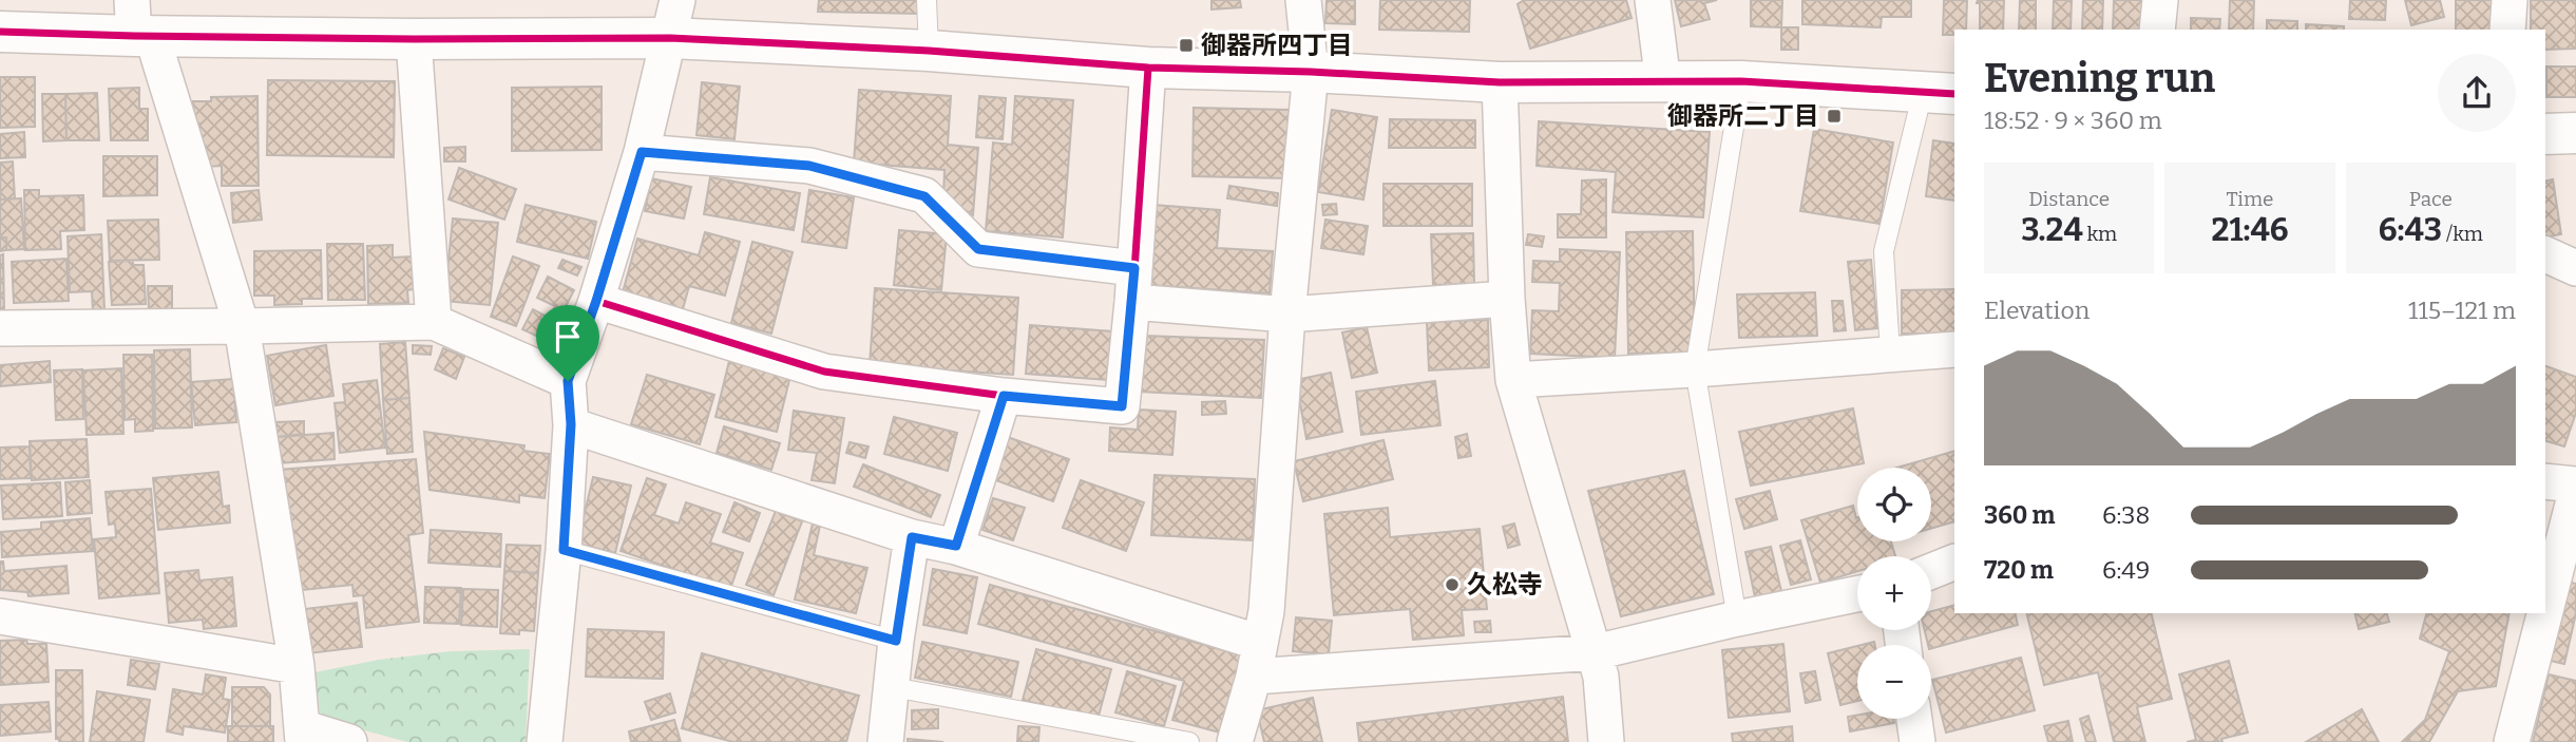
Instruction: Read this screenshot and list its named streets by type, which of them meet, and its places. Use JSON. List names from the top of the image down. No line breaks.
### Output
{"places":{"transit":["御器所四丁目","御器所二丁目"],"other":["久松寺"]},"page":{"heading":["Evening run","18:52 · 9 × 360 m"],"stats":[["Distance","3.24 km"],["Time","21:46"],["Pace","6:43 /km"]],"chart":["Elevation","115–121 m"],"map_buttons":["+","−"],"list":[{"name":"360 m","note":"6:38"},{"name":"720 m","note":"6:49"}]}}
